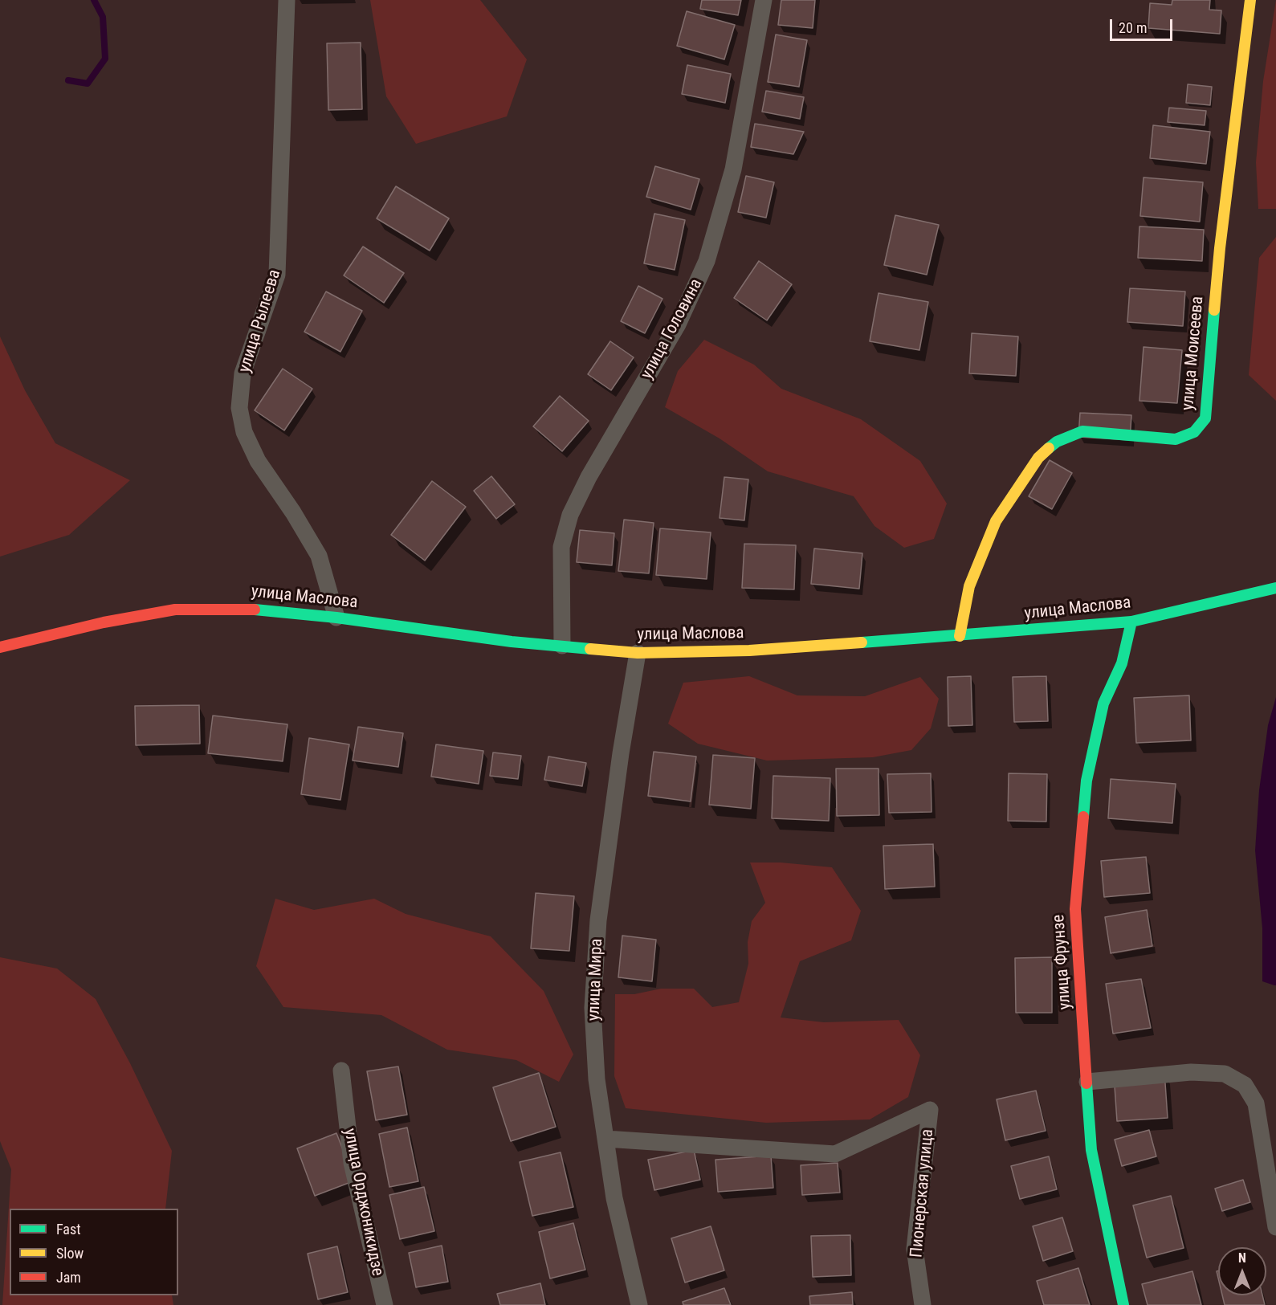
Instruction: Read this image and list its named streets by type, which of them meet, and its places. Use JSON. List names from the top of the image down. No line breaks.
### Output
{"streets":{"street":["улица Рылеева","улица Головина","улица Моисеева","улица Маслова","улица Фрунзе","улица Мира","Пионерская улица","улица Орджоникидзе"]},"crossings":[["улица Рылеева","улица Маслова"],["улица Головина","улица Маслова"],["улица Моисеева","улица Маслова"],["улица Маслова","улица Фрунзе"],["улица Маслова","улица Мира"],["улица Мира","Пионерская улица"]],"legend":["Fast","Slow","Jam"],"scale_bar":"20 m","north":"top"}
